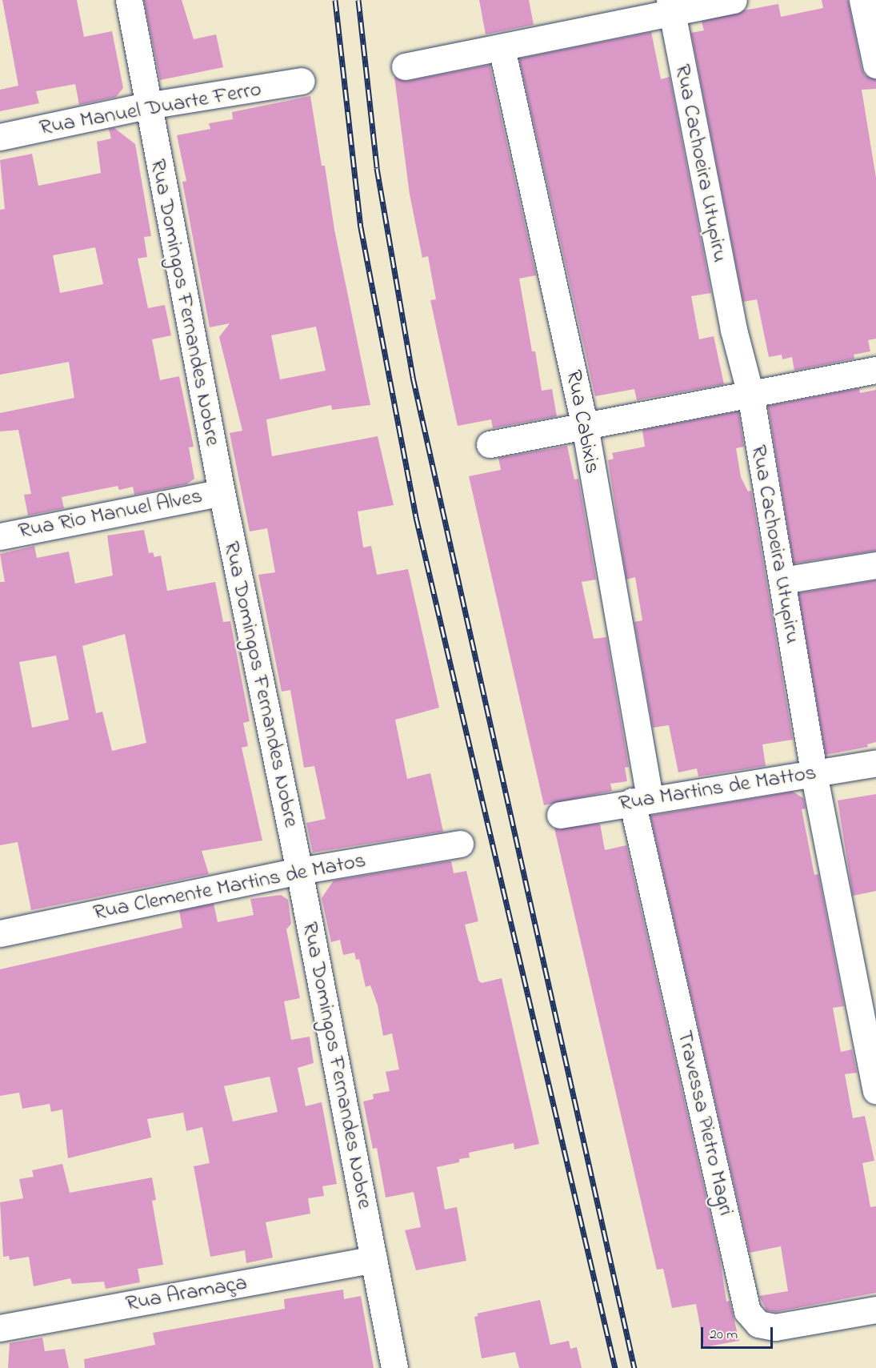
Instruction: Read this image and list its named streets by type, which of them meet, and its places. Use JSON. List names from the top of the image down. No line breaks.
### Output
{"streets":{"street":["Rua Manuel Duarte Ferro","Rua Cachoeira Utupiru","Rua Domingos Fernandes Nobre","Rua Cabixis","Rua Rio Manuel Alves","Rua Martins de Mattos","Rua Clemente Martins de Matos","Travessa Pietro Magri","Rua Aramaça"]},"crossings":[["Rua Manuel Duarte Ferro","Rua Domingos Fernandes Nobre"],["Rua Cachoeira Utupiru","Rua Martins de Mattos"],["Rua Domingos Fernandes Nobre","Rua Rio Manuel Alves"],["Rua Domingos Fernandes Nobre","Rua Clemente Martins de Matos"],["Rua Domingos Fernandes Nobre","Rua Aramaça"],["Rua Cabixis","Rua Martins de Mattos"],["Rua Cabixis","Travessa Pietro Magri"],["Rua Martins de Mattos","Travessa Pietro Magri"]],"scale_bar":"20 m"}
